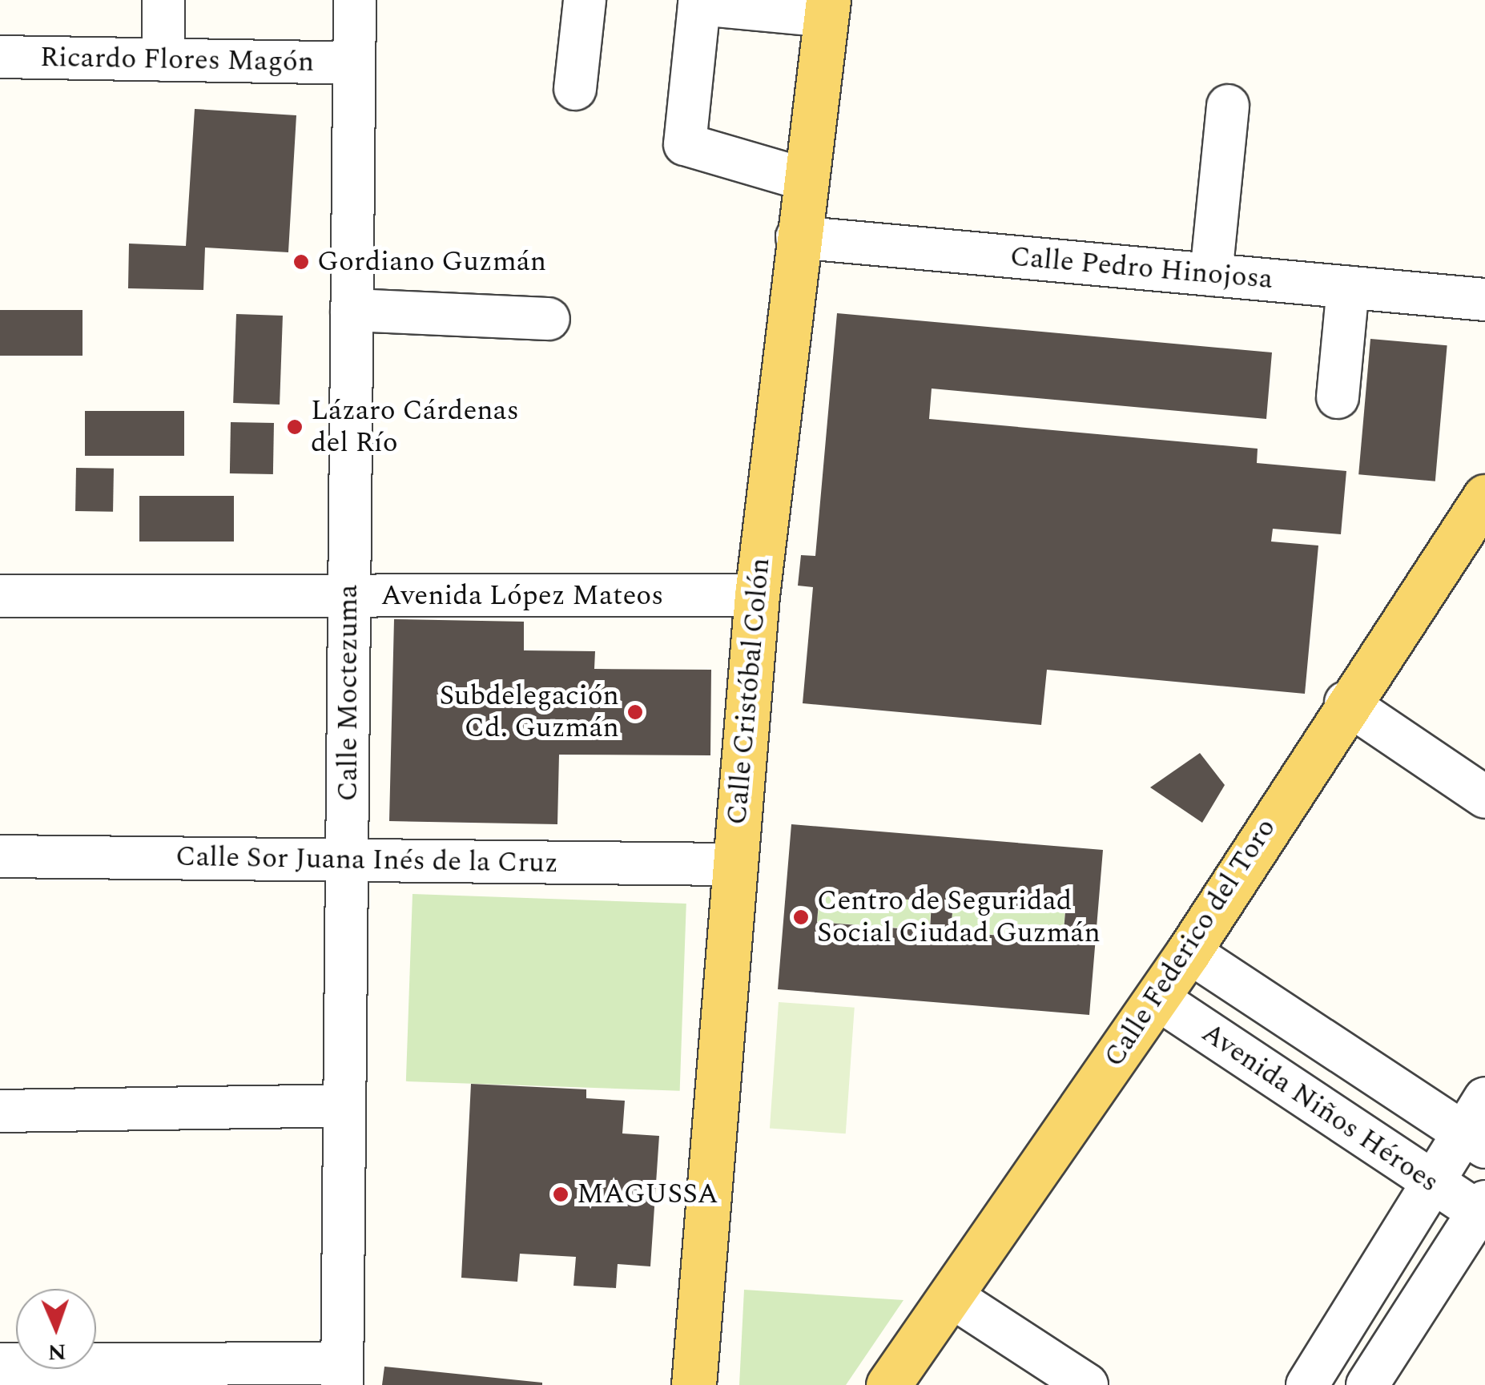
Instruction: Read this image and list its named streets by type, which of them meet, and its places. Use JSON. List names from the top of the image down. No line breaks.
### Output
{"streets":{"main road":["Calle Cristóbal Colón","Calle Federico del Toro"],"street":["Ricardo Flores Magón","Calle Pedro Hinojosa","Avenida López Mateos","Calle Moctezuma","Calle Sor Juana Inés de la Cruz","Avenida Niños Héroes"]},"crossings":[["Ricardo Flores Magón","Calle Moctezuma"],["Calle Pedro Hinojosa","Calle Cristóbal Colón"],["Avenida López Mateos","Calle Cristóbal Colón"],["Avenida López Mateos","Calle Moctezuma"],["Calle Cristóbal Colón","Calle Sor Juana Inés de la Cruz"],["Calle Moctezuma","Calle Sor Juana Inés de la Cruz"],["Calle Federico del Toro","Avenida Niños Héroes"]],"places":["Gordiano Guzmán","Lázaro Cárdenas del Río","Subdelegación Cd. Guzmán","Centro de Seguridad Social Ciudad Guzmán","MAGUSSA"],"north":"bottom"}
